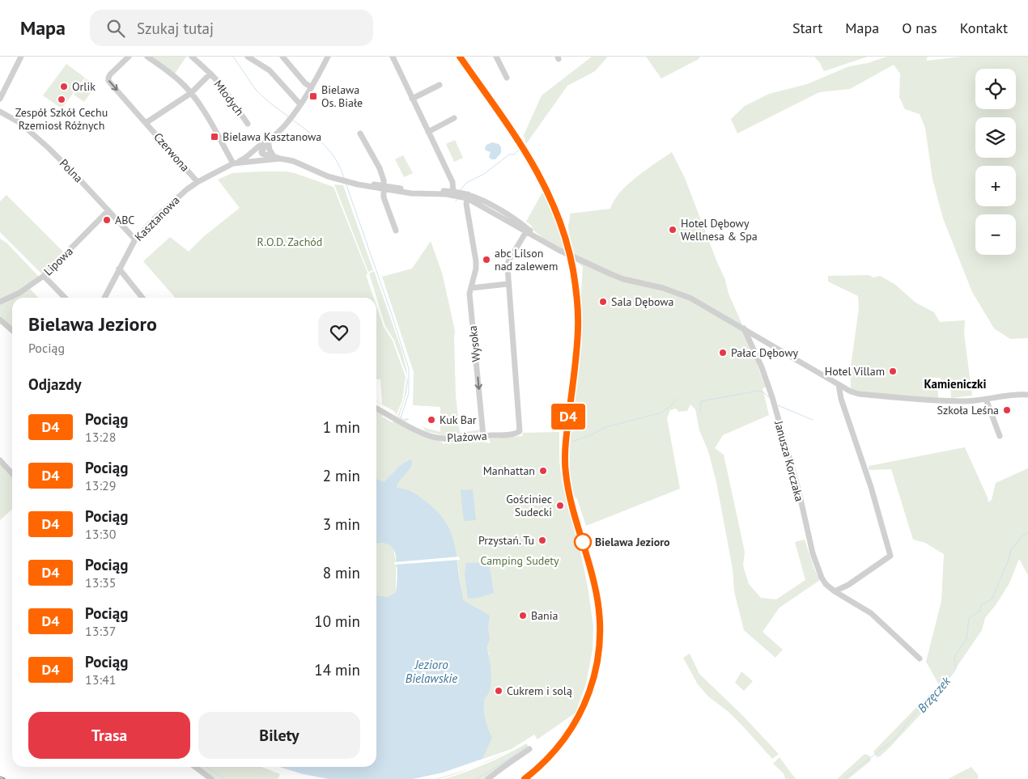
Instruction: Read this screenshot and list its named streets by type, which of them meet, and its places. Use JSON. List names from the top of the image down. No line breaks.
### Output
{"streets":{"street":["Młodych","Czerwona","Polna","Kasztanowa","Lipowa","Wysoka","Plażowa","Janusza Korczaka"]},"crossings":[["Młodych","Czerwona"],["Czerwona","Kasztanowa"],["Polna","Kasztanowa"],["Polna","Lipowa"],["Wysoka","Plażowa"]],"one_way":["Wysoka"],"districts":["Kamieniczki"],"water":["Jezioro Bielawskie","Brzęczek"],"parks":["R.O.D. Zachód","Camping Sudety"],"places":{"other":["Orlik","Zespół Szkół Cechu Rzemiosł Różnych","ABC","Hotel Dębowy Wellnesa & Spa","abc Lilson nad zalewem","Sala Dębowa","Pałac Dębowy","Hotel Villam","Szkoła Leśna","Kuk Bar","Manhattan","Gościniec Sudecki","Przystań. Tu","Bielawa Jezioro","Bania","Cukrem i solą"],"transit":["Bielawa Os. Białe","Bielawa Kasztanowa"]},"page":{"header":"Mapa","search":"Szukaj tutaj","nav":["Start","Mapa","O nas","Kontakt"],"on_map":"D4","map_buttons":["+","−"],"heading":[["Bielawa Jezioro","Pociąg"],"Odjazdy"],"list":[{"mark":"D4","name":"Pociąg","note":"13:28","value":"1 min"},{"mark":"D4","name":"Pociąg","note":"13:29","value":"2 min"},{"mark":"D4","name":"Pociąg","note":"13:30","value":"3 min"},{"mark":"D4","name":"Pociąg","note":"13:35","value":"8 min"},{"mark":"D4","name":"Pociąg","note":"13:37","value":"10 min"},{"mark":"D4","name":"Pociąg","note":"13:41","value":"14 min"}],"buttons":["Trasa","Bilety"]}}
